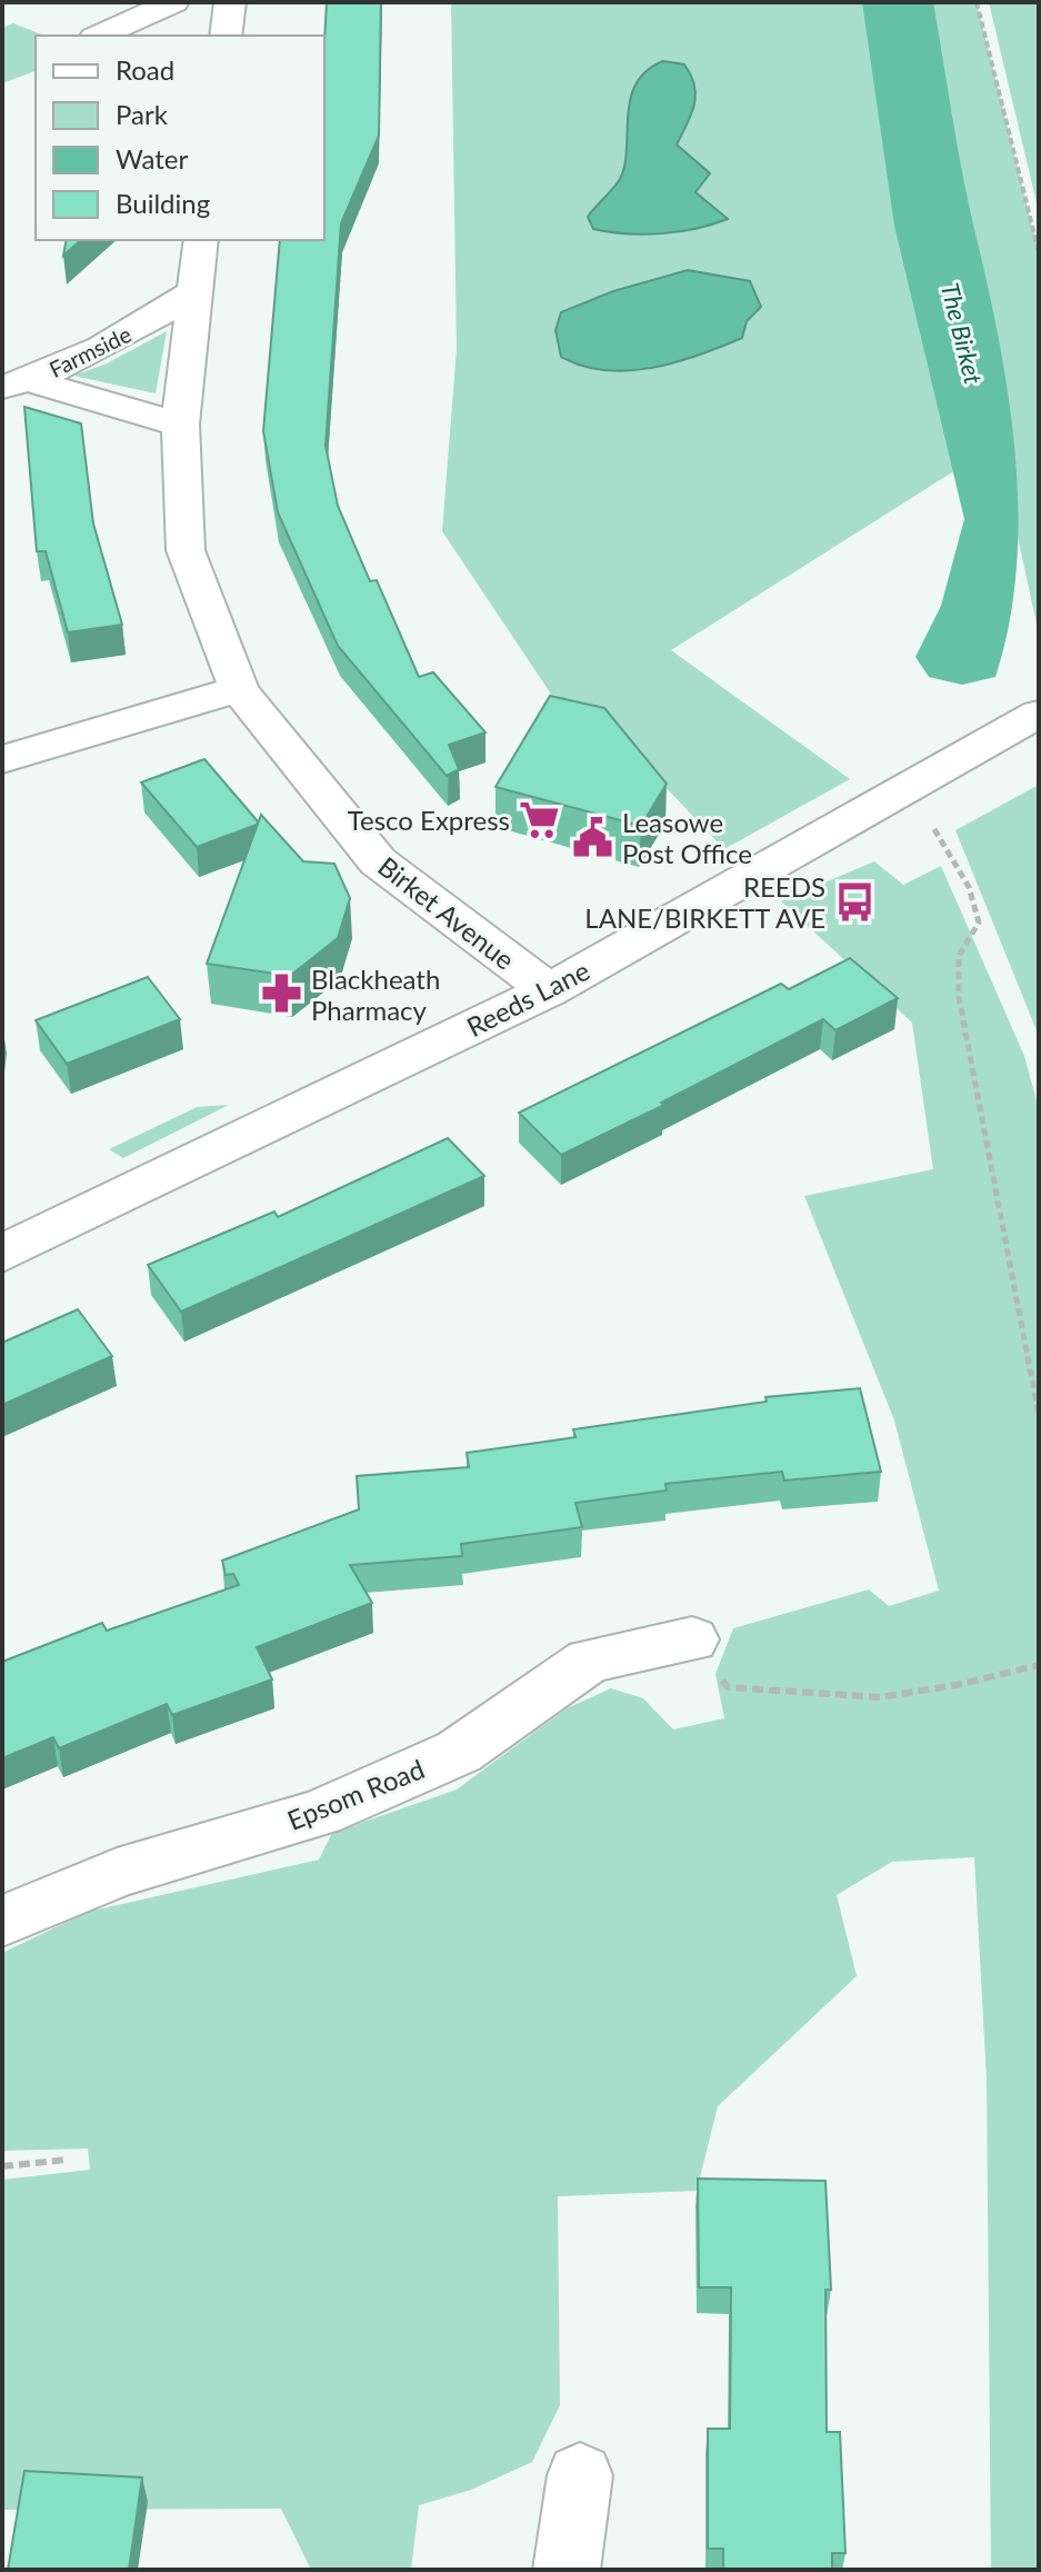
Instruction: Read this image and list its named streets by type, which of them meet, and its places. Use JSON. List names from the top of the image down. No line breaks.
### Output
{"streets":{"street":["Farmside","Birket Avenue","Reeds Lane","Epsom Road"]},"crossings":[["Farmside","Birket Avenue"],["Birket Avenue","Reeds Lane"]],"water":["The Birket"],"places":{"supermarket":["Tesco Express"],"public building":["Leasowe Post Office"],"bus stop":["REEDS LANE/BIRKETT AVE"],"pharmacy":["Blackheath Pharmacy"]},"legend":["Road","Park","Water","Building"]}
